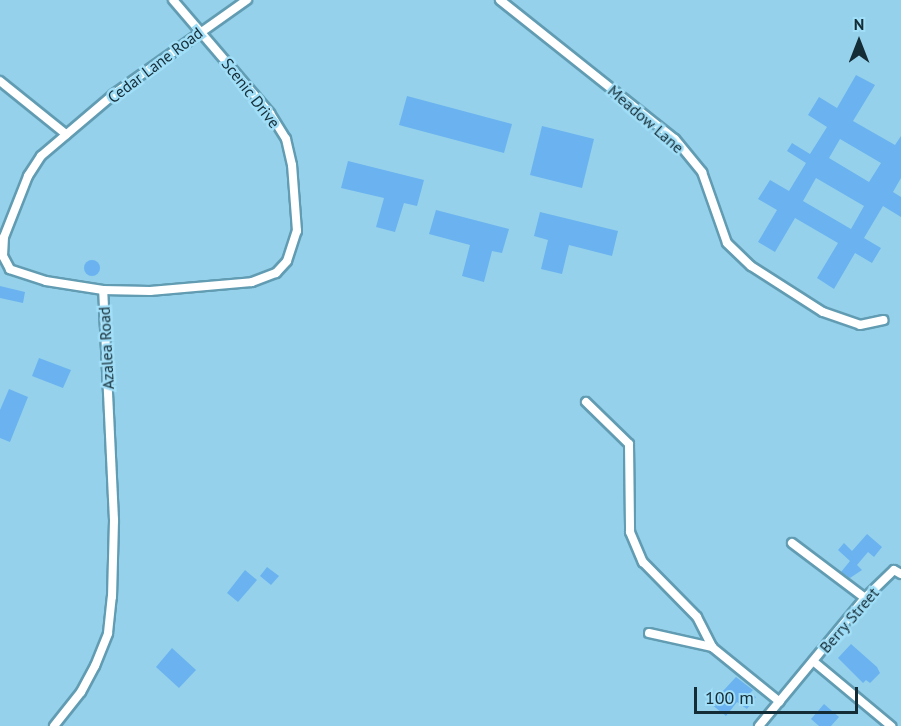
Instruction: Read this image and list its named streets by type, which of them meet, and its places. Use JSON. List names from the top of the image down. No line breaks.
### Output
{"streets":{"street":["Cedar Lane Road","Scenic Drive","Meadow Lane","Azalea Road","Berry Street"]},"crossings":[["Cedar Lane Road","Scenic Drive"],["Cedar Lane Road","Azalea Road"],["Scenic Drive","Azalea Road"]],"scale_bar":"100 m","north":"top"}
